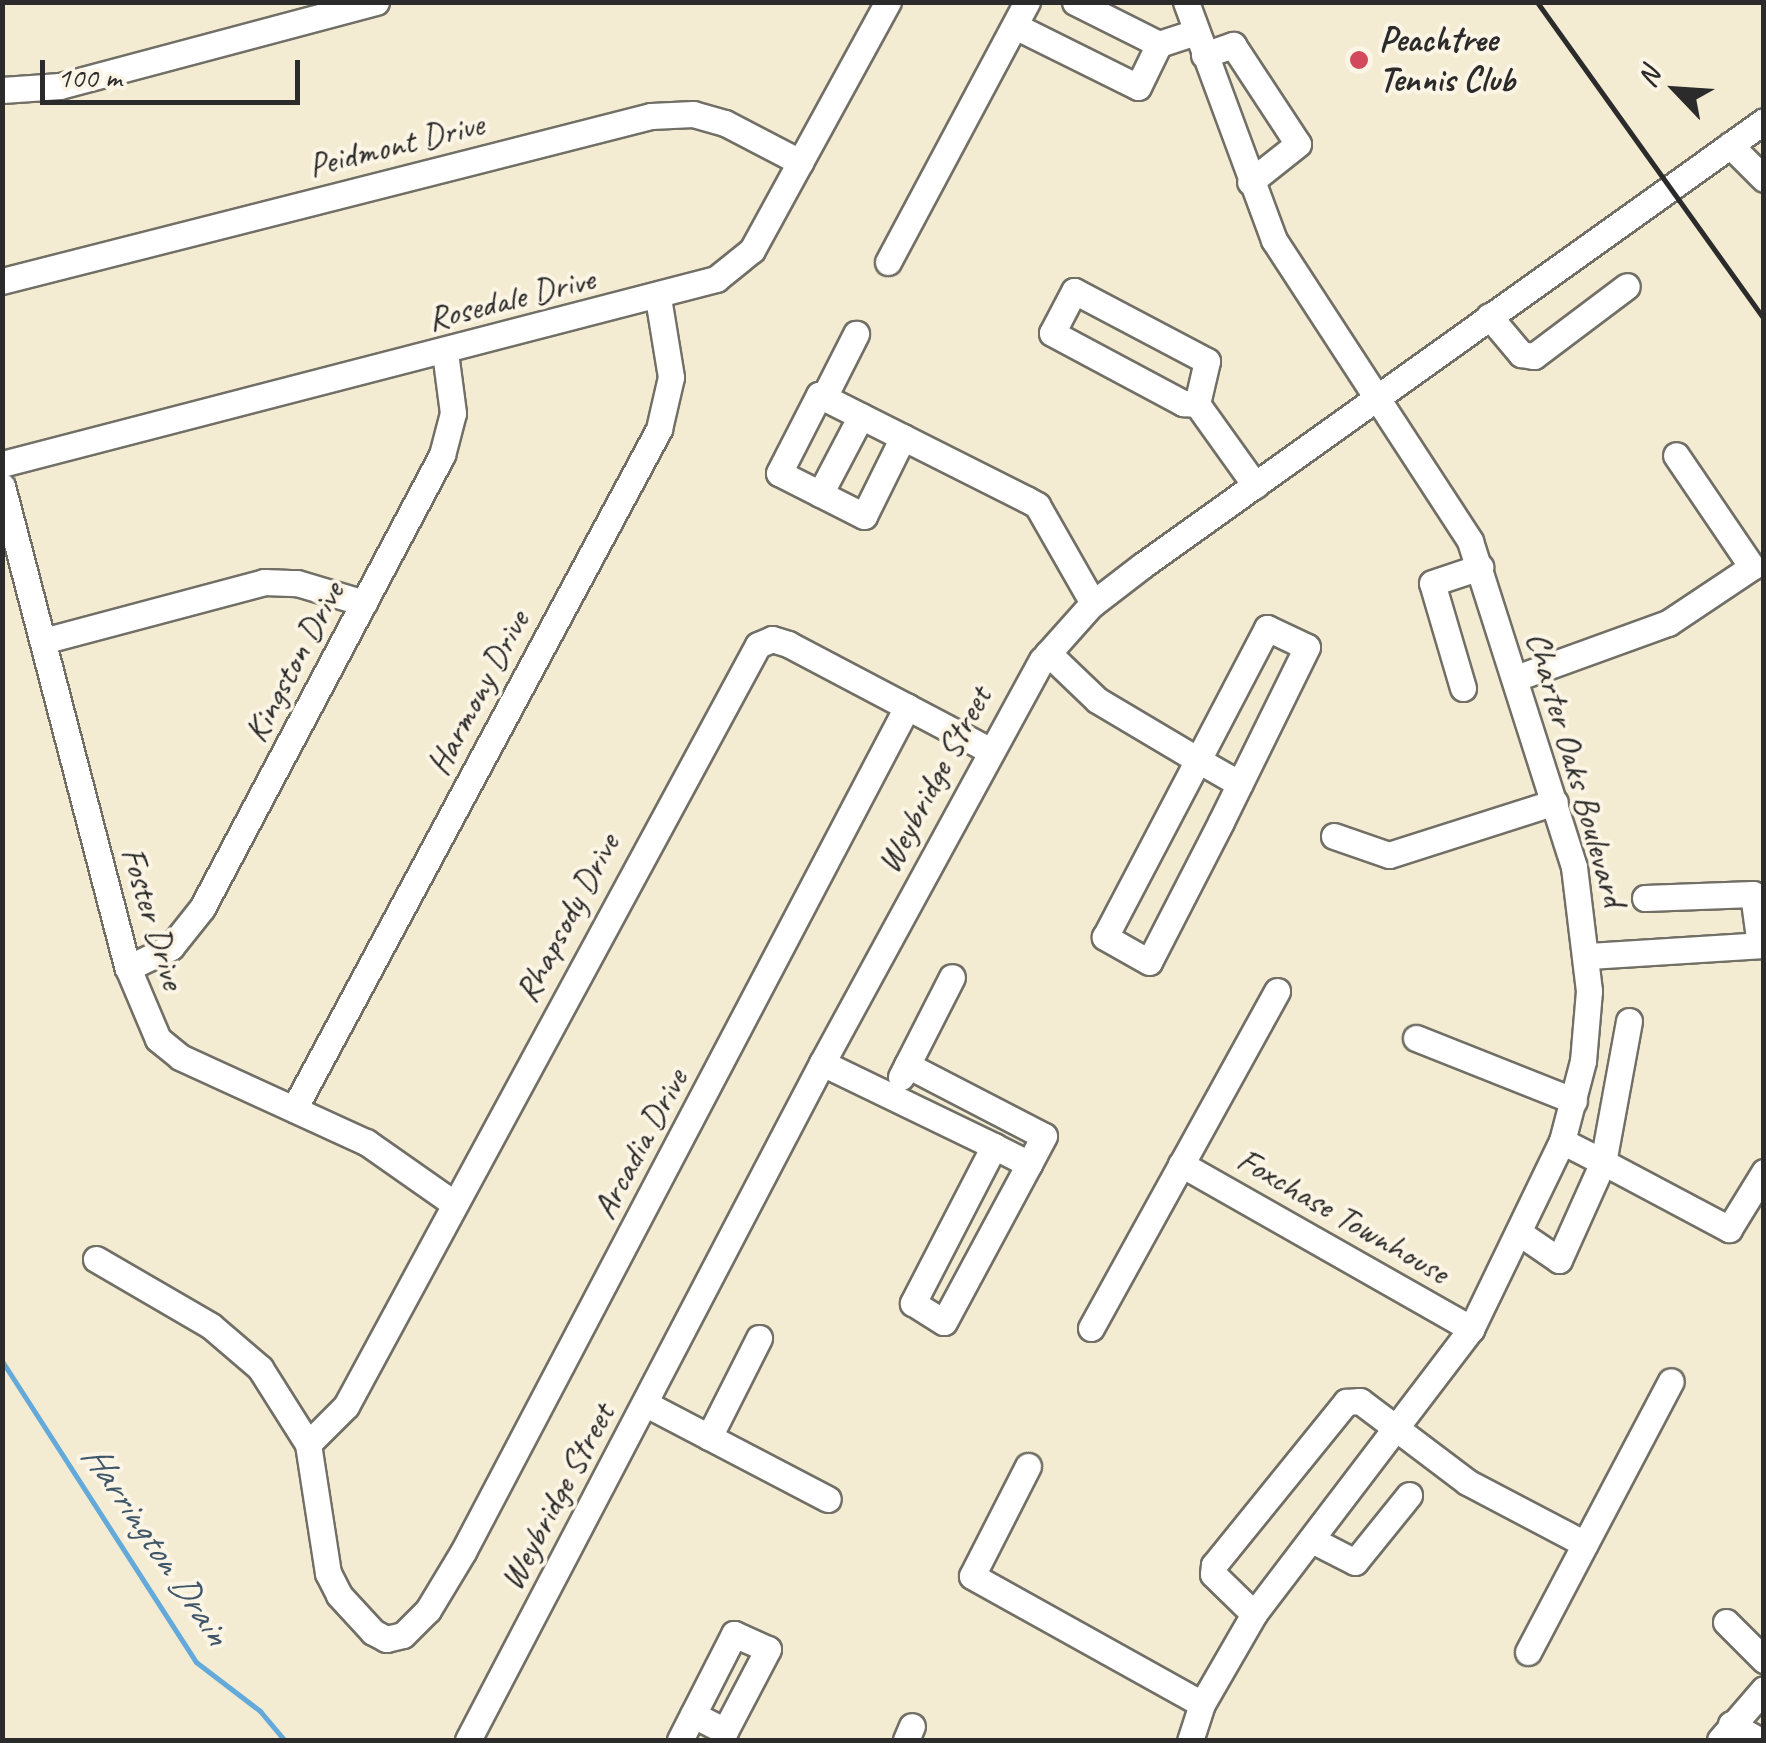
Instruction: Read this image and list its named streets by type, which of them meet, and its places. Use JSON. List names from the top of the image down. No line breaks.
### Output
{"streets":{"street":["Peidmont Drive","Rosedale Drive","Kingston Drive","Harmony Drive","Charter Oaks Boulevard","Weybridge Street","Foster Drive","Rhapsody Drive","Arcadia Drive","Foxchase Townhouse"]},"crossings":[["Peidmont Drive","Rosedale Drive"],["Rosedale Drive","Kingston Drive"],["Rosedale Drive","Harmony Drive"],["Kingston Drive","Foster Drive"],["Harmony Drive","Foster Drive"],["Charter Oaks Boulevard","Weybridge Street"],["Charter Oaks Boulevard","Foxchase Townhouse"],["Weybridge Street","Rhapsody Drive"],["Foster Drive","Rhapsody Drive"],["Rhapsody Drive","Arcadia Drive"]],"water":["Harrington Drain"],"places":["Peachtree Tennis Club"],"scale_bar":"100 m","north":"top left"}
